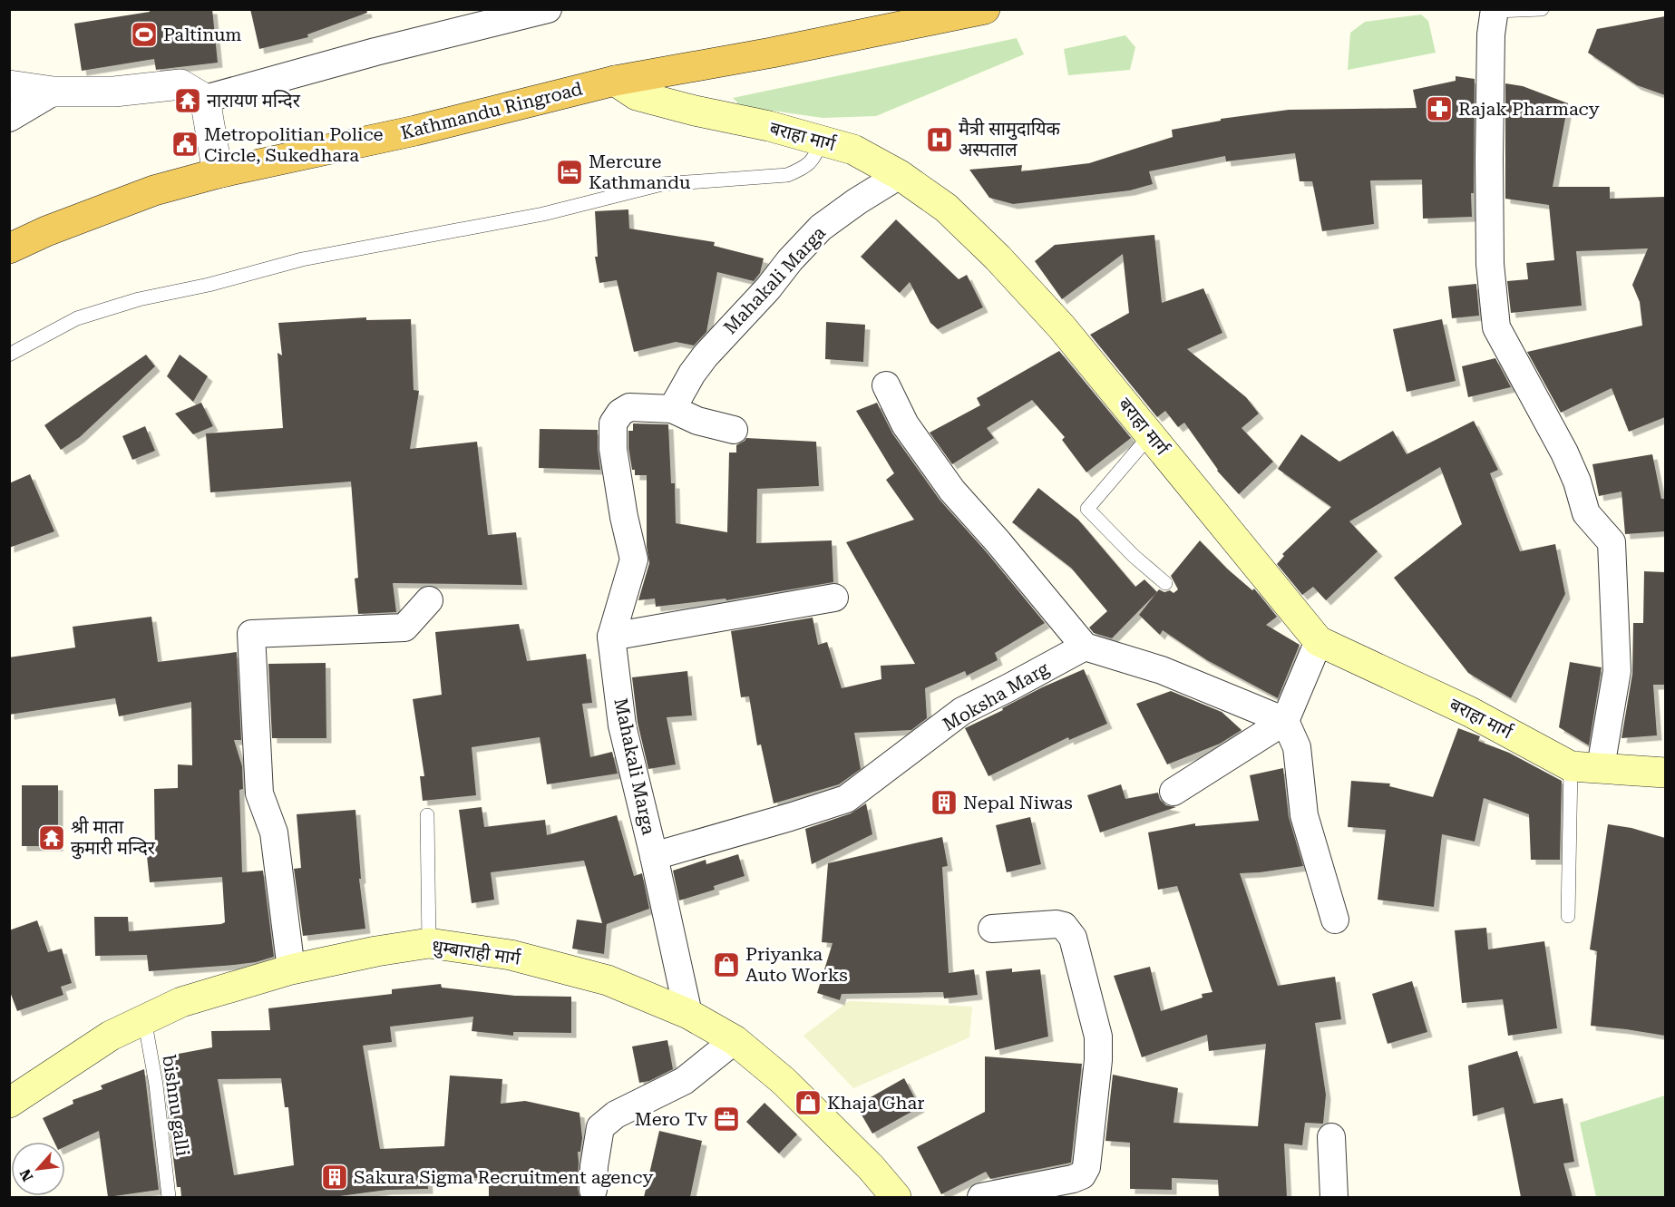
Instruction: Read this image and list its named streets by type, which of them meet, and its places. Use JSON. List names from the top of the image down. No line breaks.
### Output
{"streets":{"highway":["Kathmandu Ringroad"],"main road":["बराहा मार्ग","धुम्बाराही मार्ग"],"street":["Mahakali Marga","Moksha Marg"],"lane":["bishnu galli"]},"crossings":[["Kathmandu Ringroad","बराहा मार्ग"],["बराहा मार्ग","Mahakali Marga"],["Mahakali Marga","Moksha Marg"],["Mahakali Marga","धुम्बाराही मार्ग"],["धुम्बाराही मार्ग","bishnu galli"]],"places":{"sports":["Paltinum"],"temple":["नारायण मन्दिर","श्री माता कुमारी मन्दिर"],"pharmacy":["Rajak Pharmacy"],"hospital":["मैत्री सामुदायिक अस्पताल"],"public building":["Metropolitian Police Circle, Sukedhara"],"hotel":["Mercure Kathmandu"],"building":["Nepal Niwas","Sakura Sigma Recruitment agency"],"shop":["Priyanka Auto Works","Khaja Ghar"],"office":["Mero Tv"]},"north":"bottom left"}
